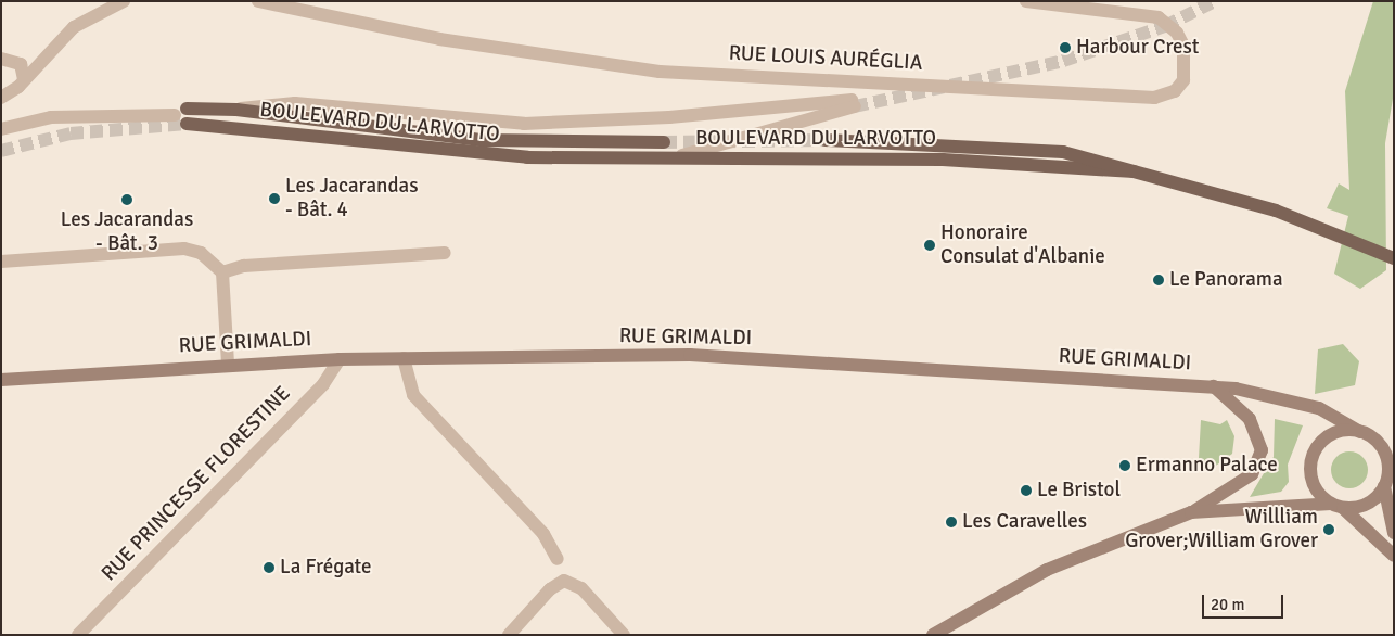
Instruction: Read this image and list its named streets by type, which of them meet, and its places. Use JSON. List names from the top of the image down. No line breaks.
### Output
{"streets":{"main road":["BOULEVARD DU LARVOTTO","RUE GRIMALDI"],"street":["RUE LOUIS AURÉGLIA","RUE PRINCESSE FLORESTINE"]},"crossings":[["RUE GRIMALDI","RUE PRINCESSE FLORESTINE"]],"places":["Harbour Crest","Les Jacarandas - Bât. 4","Les Jacarandas - Bât. 3","Honoraire Consulat d'Albanie","Le Panorama","Ermanno Palace","Le Bristol","Les Caravelles","Willliam Grover;William Grover","La Frégate"],"scale_bar":"20 m"}
